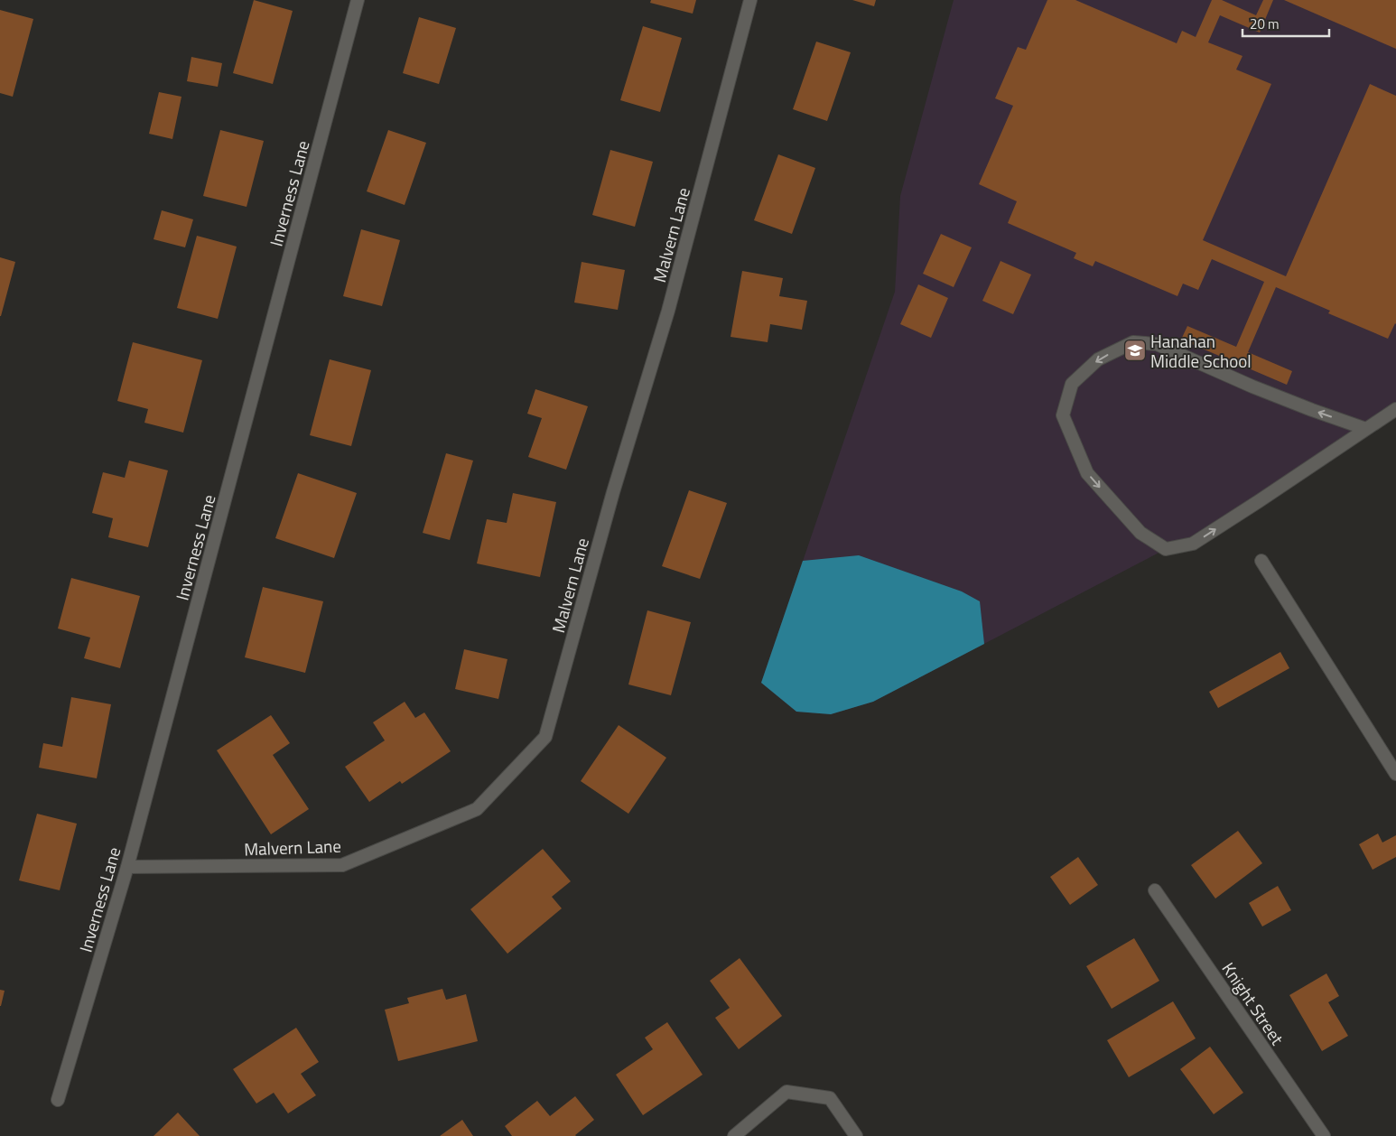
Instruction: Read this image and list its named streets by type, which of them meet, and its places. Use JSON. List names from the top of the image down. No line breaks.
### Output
{"streets":{"street":["Inverness Lane","Malvern Lane","Knight Street"]},"crossings":[["Inverness Lane","Malvern Lane"]],"places":{"school or university":["Hanahan Middle School"]},"scale_bar":"20 m"}
